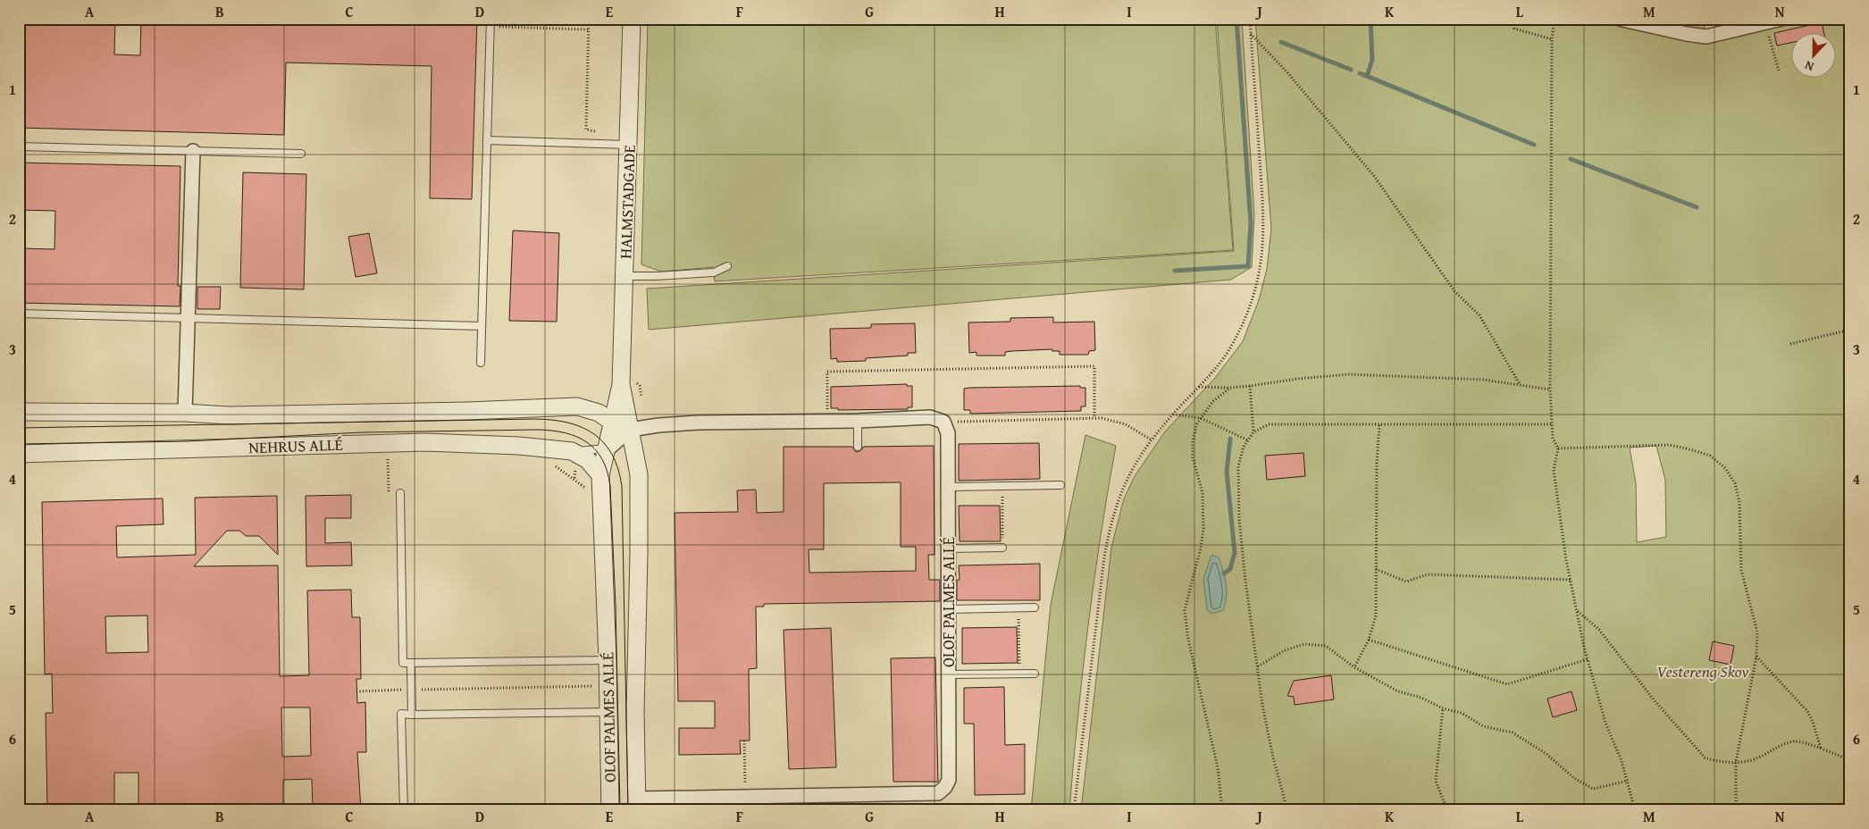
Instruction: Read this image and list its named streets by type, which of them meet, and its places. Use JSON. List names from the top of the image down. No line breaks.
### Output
{"streets":{"street":["HALMSTADGADE","NEHRUS ALLÉ","OLOF PALMES ALLÉ"]},"crossings":[["HALMSTADGADE","NEHRUS ALLÉ"],["HALMSTADGADE","OLOF PALMES ALLÉ"],["NEHRUS ALLÉ","OLOF PALMES ALLÉ"]],"parks":["Vestereng Skov"],"north":"bottom","grid":{"columns":["A","B","C","D","E","F","G","H","I","J","K","L","M","N"],"rows":["1","2","3","4","5","6"]}}
